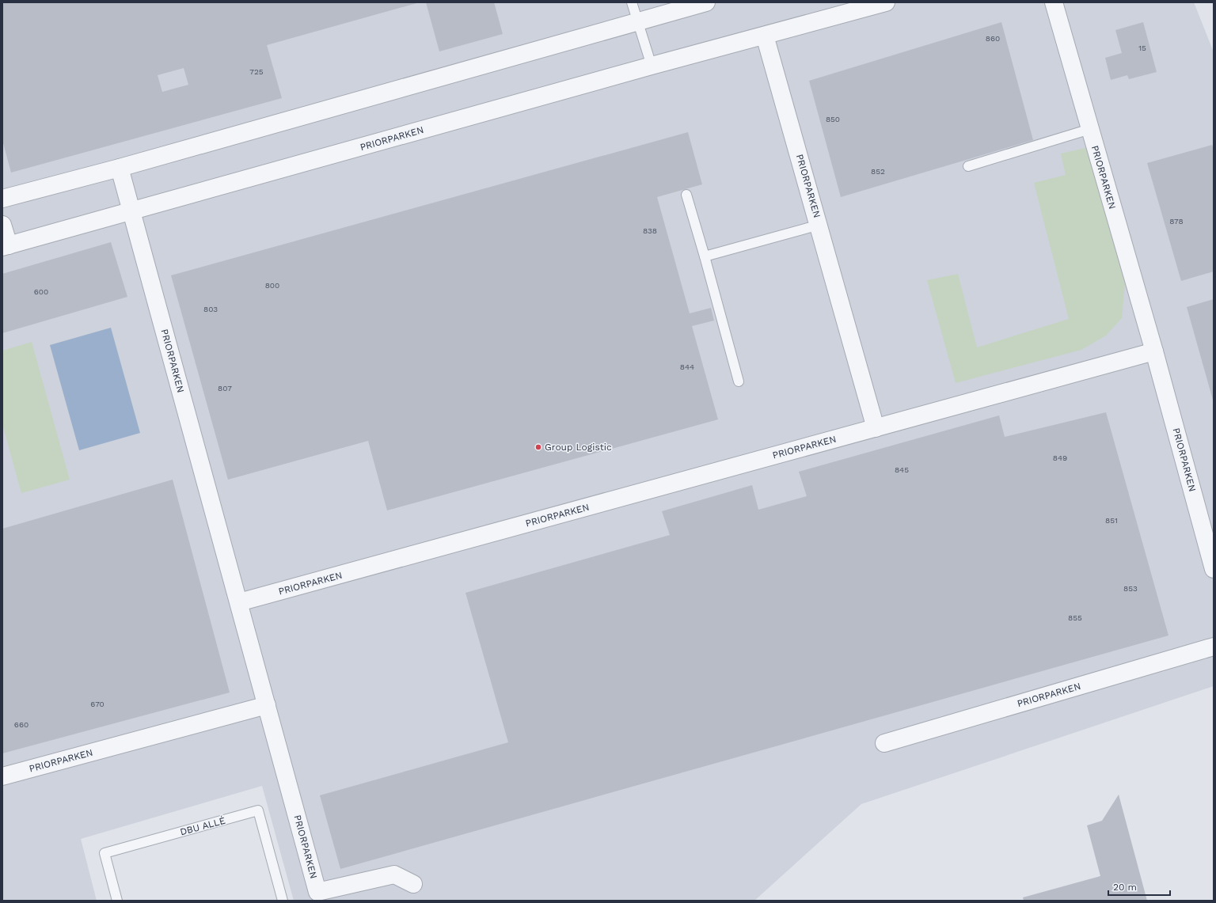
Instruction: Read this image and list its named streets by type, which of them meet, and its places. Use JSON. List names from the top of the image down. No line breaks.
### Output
{"streets":{"street":["PRIORPARKEN"],"lane":["DBU ALLÉ"]},"places":["Group Logistic"],"house_numbers":["860","15","725","850","852","878","838","800","600","803","844","807","849","845","851","853","855","670","660"],"scale_bar":"20 m"}
